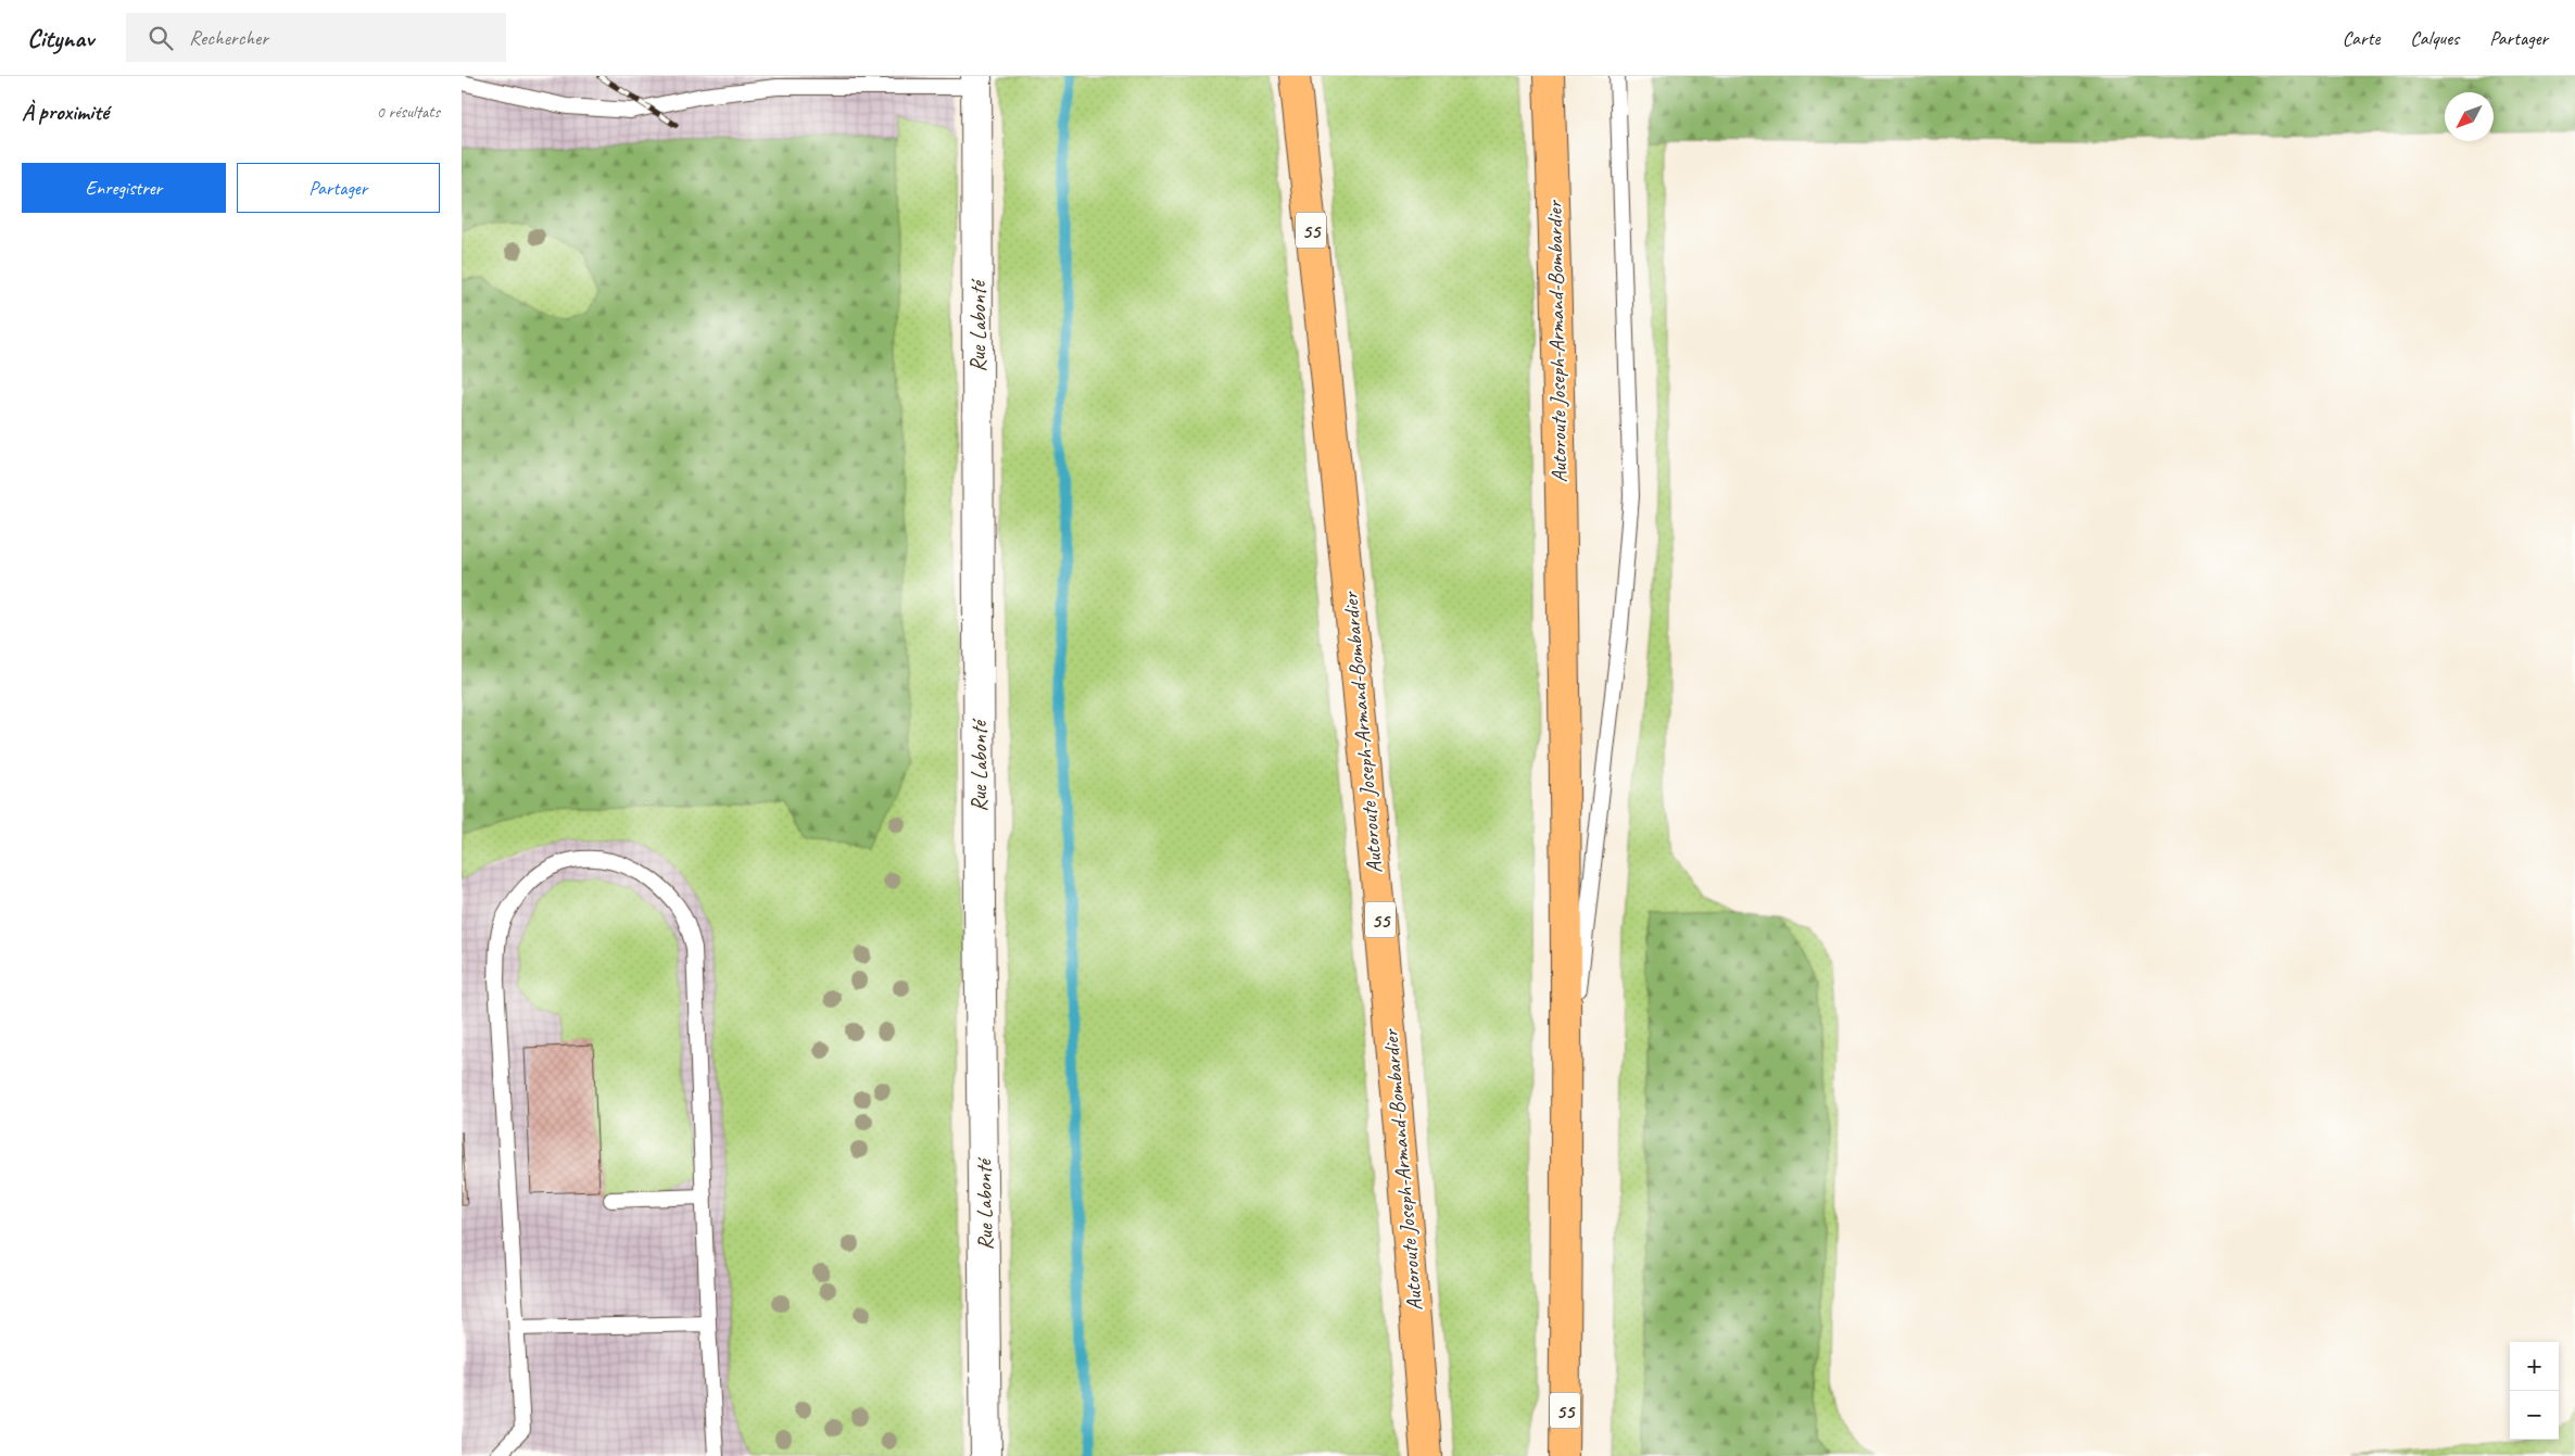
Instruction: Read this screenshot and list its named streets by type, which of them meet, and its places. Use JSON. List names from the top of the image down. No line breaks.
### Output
{"streets":{"highway":["55","Autoroute Joseph-Armand-Bombardier"],"street":["Rue Labonté"]},"north":"bottom left","page":{"header":"Citynav","search":"Rechercher","nav":["Carte","Calques","Partager"],"heading":["À proximité","0 résultats"],"buttons":["Enregistrer","Partager"],"map_buttons":["+","−"]}}
